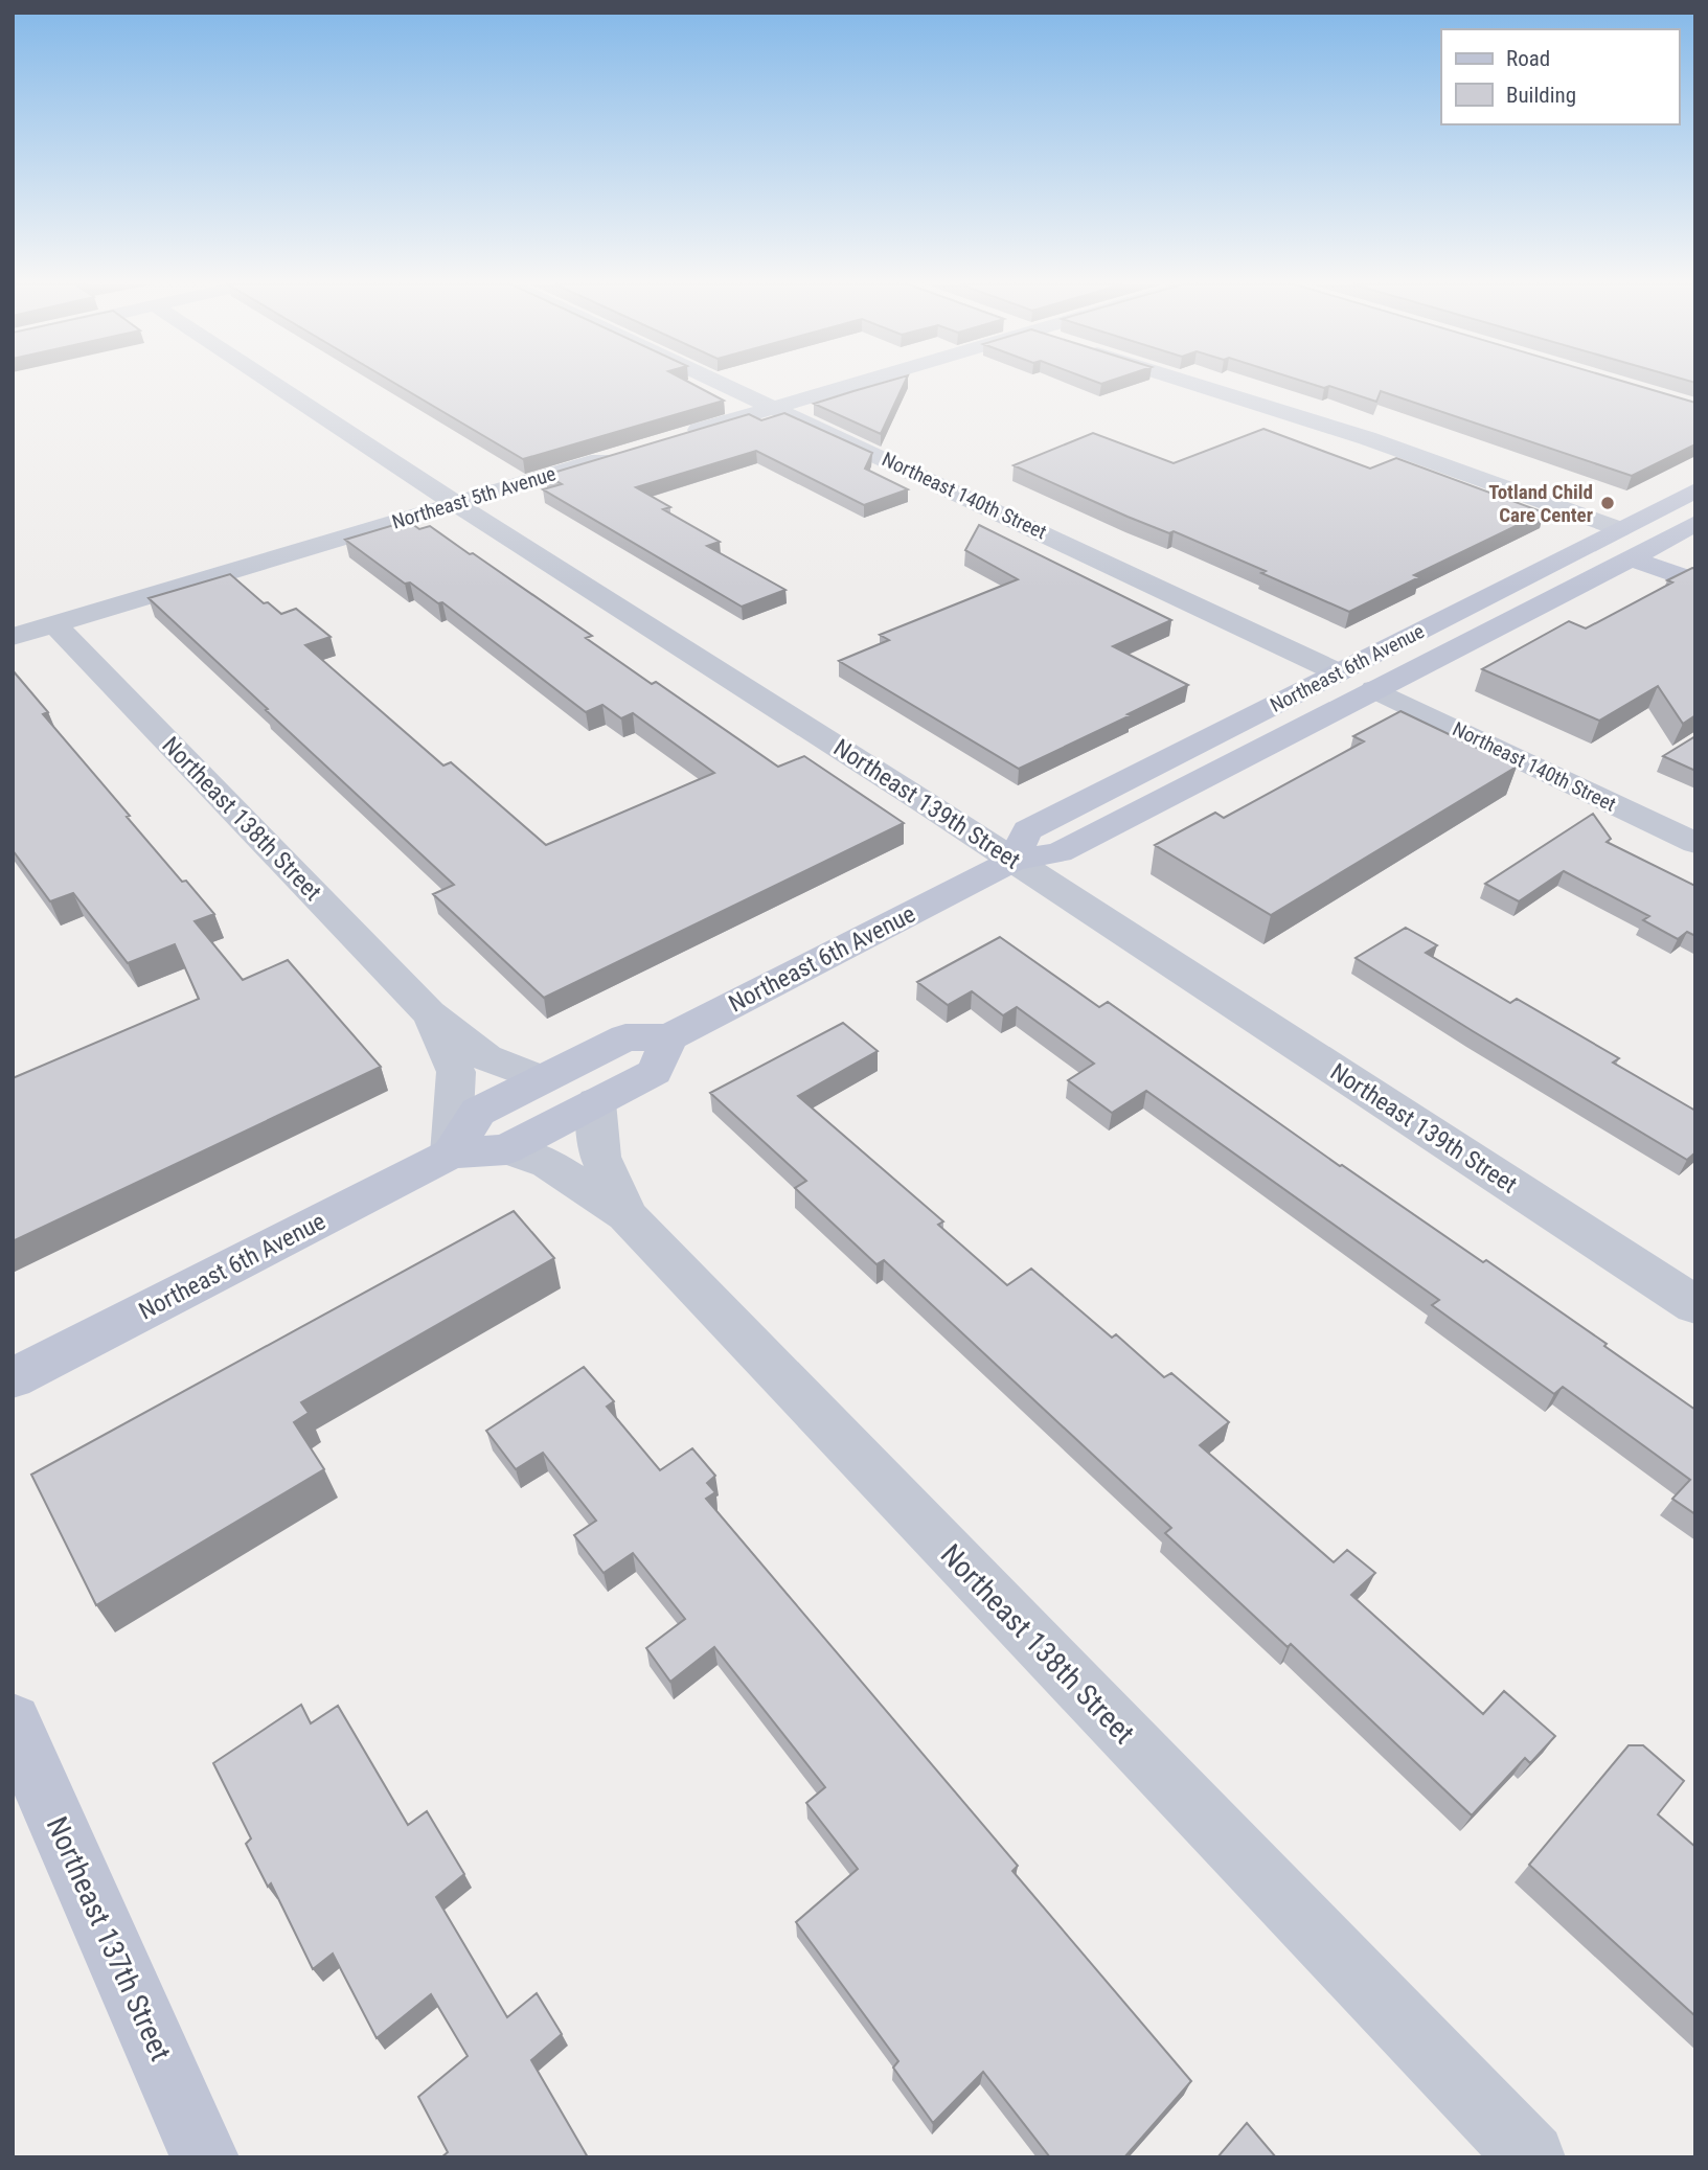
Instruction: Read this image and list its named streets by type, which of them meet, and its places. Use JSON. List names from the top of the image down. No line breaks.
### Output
{"streets":{"main road":["Northeast 6th Avenue","Northeast 137th Street"],"street":["Northeast 140th Street","Northeast 5th Avenue","Northeast 139th Street","Northeast 138th Street"]},"crossings":[["Northeast 140th Street","Northeast 6th Avenue"],["Northeast 5th Avenue","Northeast 139th Street"],["Northeast 5th Avenue","Northeast 138th Street"],["Northeast 6th Avenue","Northeast 139th Street"],["Northeast 6th Avenue","Northeast 138th Street"]],"places":["Totland Child Care Center"],"legend":["Road","Building"]}
